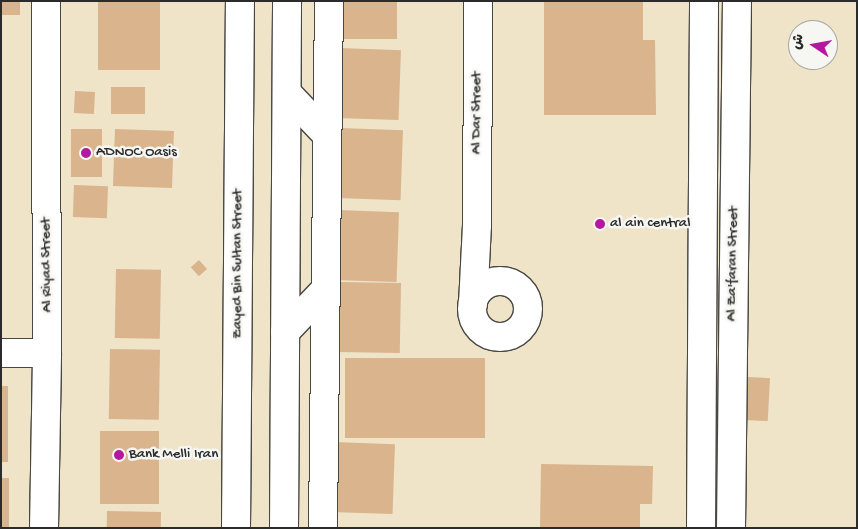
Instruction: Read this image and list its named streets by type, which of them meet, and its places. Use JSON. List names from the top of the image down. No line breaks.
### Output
{"streets":{"main road":["Al Dar Street","Zayed Bin Sultan Street","Al Za'faran Street","Al Riyad Street"]},"places":["ADNOC Oasis","al ain central","Bank Melli Iran"],"north":"left"}
